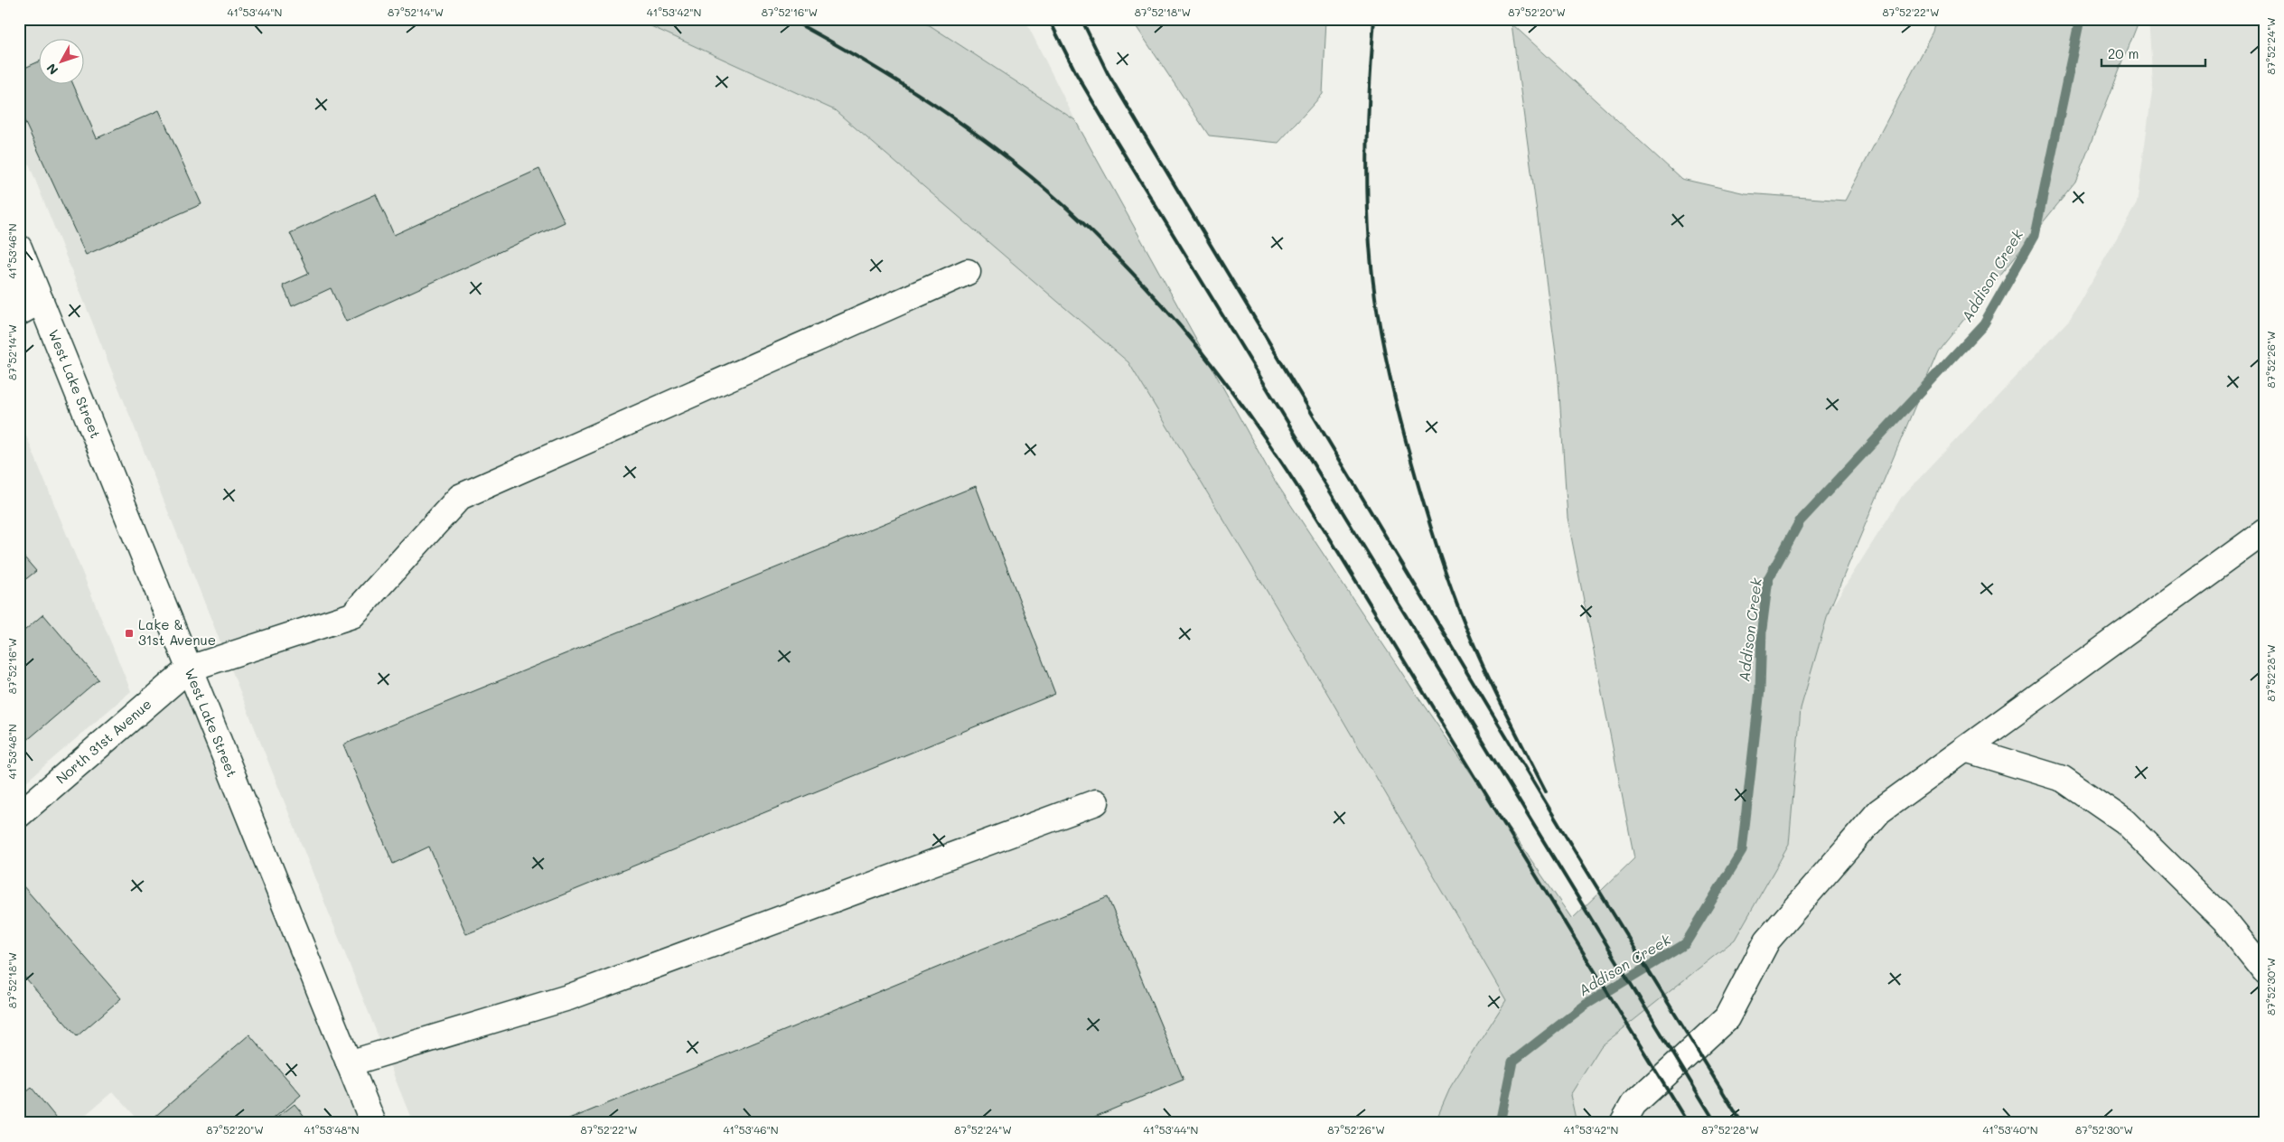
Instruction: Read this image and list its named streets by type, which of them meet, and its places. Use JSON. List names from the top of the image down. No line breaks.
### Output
{"streets":{"main road":["West Lake Street","North 31st Avenue"]},"crossings":[["West Lake Street","North 31st Avenue"]],"water":["Addison Creek"],"places":{"transit":["Lake & 31st Avenue"]},"scale_bar":"20 m","north":"bottom left","coordinates":["41°53'44\"N","87°52'14\"W","41°53'42\"N","87°52'16\"W","87°52'18\"W","87°52'20\"W","87°52'22\"W","87°52'24\"W","41°53'46\"N","87°52'26\"W","87°52'28\"W","41°53'48\"N","87°52'30\"W","41°53'40\"N"]}
